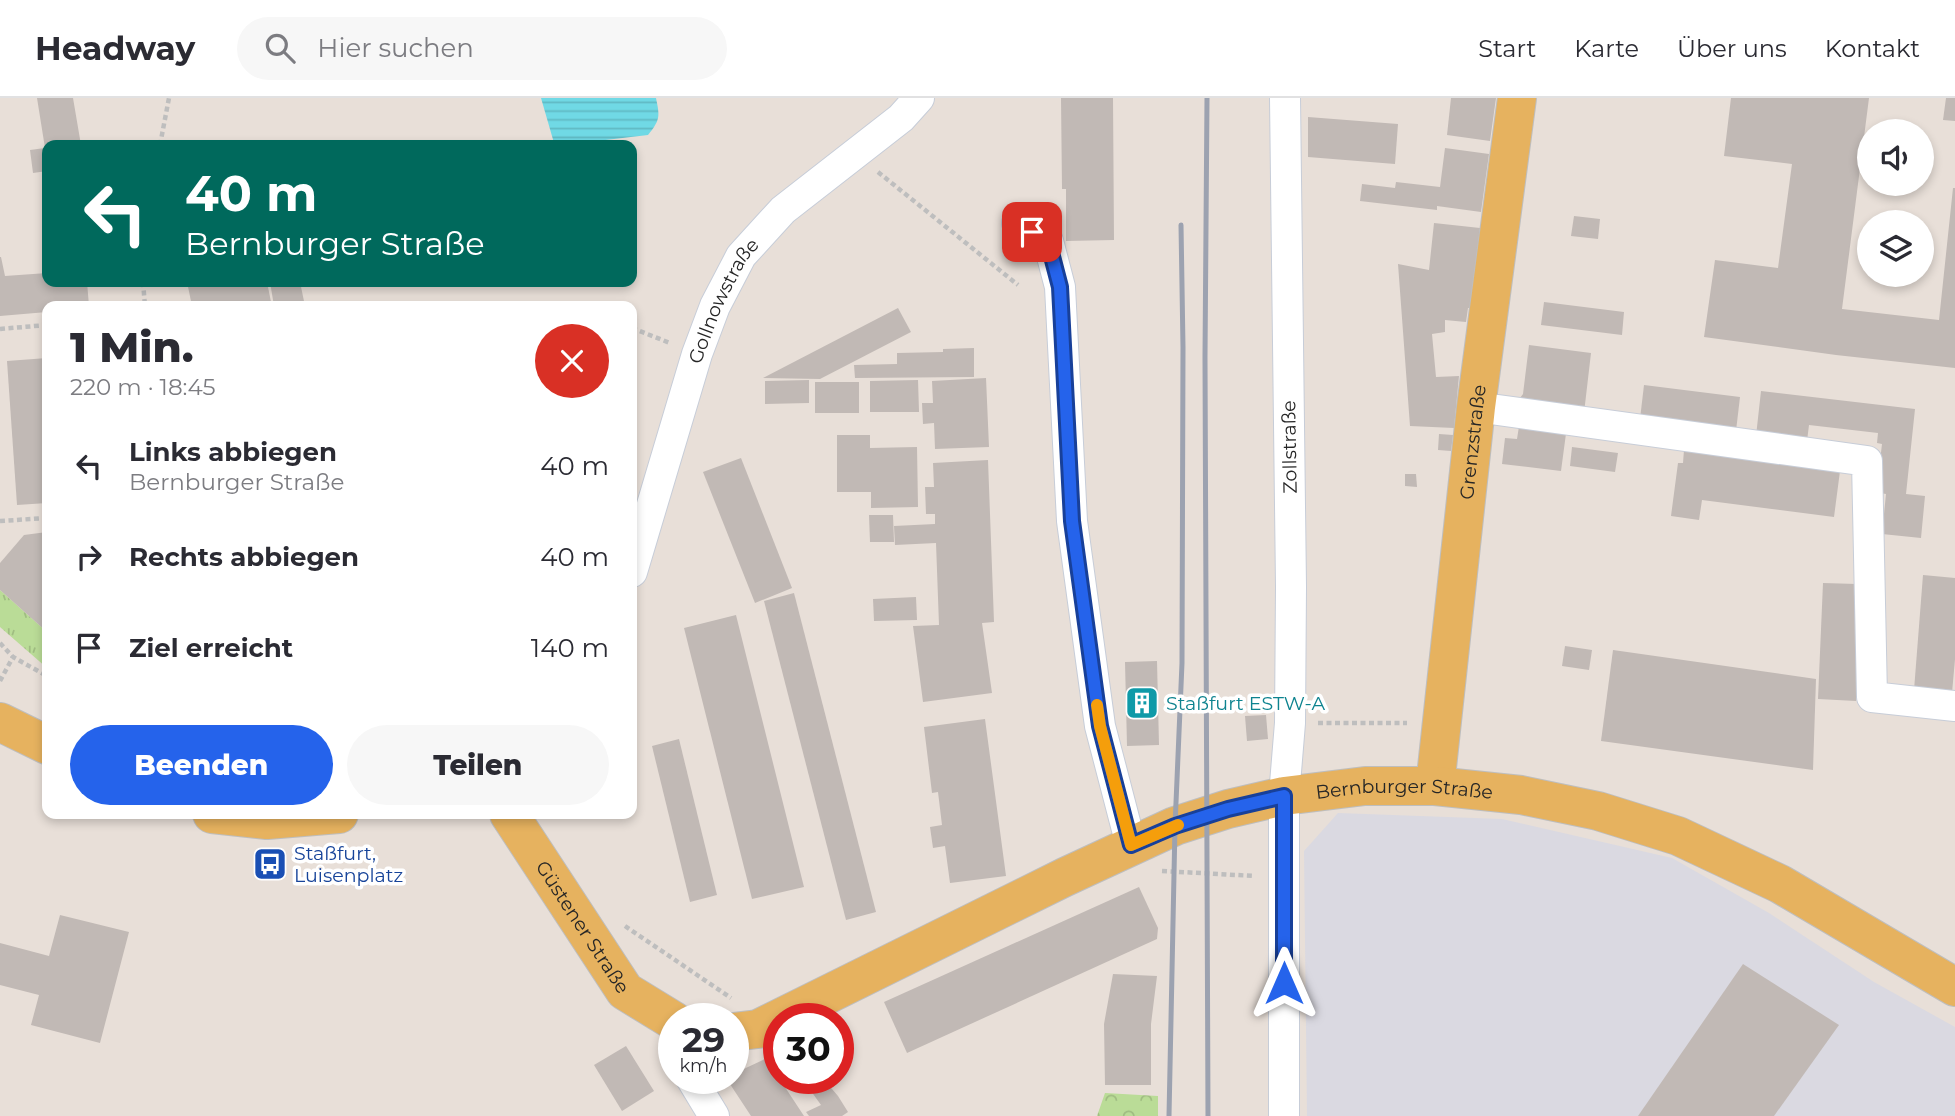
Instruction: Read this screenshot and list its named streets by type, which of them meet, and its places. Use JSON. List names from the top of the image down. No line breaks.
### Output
{"streets":{"main road":["Grenzstraße","Bernburger Straße","Güstener Straße"],"street":["Gollnowstraße","Zollstraße"]},"crossings":[["Grenzstraße","Bernburger Straße"],["Zollstraße","Bernburger Straße"]],"places":{"building":["Staßfurt ESTW-A"],"bus stop":["Staßfurt, Luisenplatz"]},"page":{"header":"Headway","search":"Hier suchen","nav":["Start","Karte","Über uns","Kontakt"],"turn":["40 m","Bernburger Straße"],"heading":["1 Min.","220 m · 18:45"],"list":[{"name":"Links abbiegen","note":"Bernburger Straße","value":"40 m"},{"name":"Rechts abbiegen","value":"40 m"},{"name":"Ziel erreicht","value":"140 m"}],"buttons":["Beenden","Teilen"],"speed":"29 km/h","limit":"30"}}
